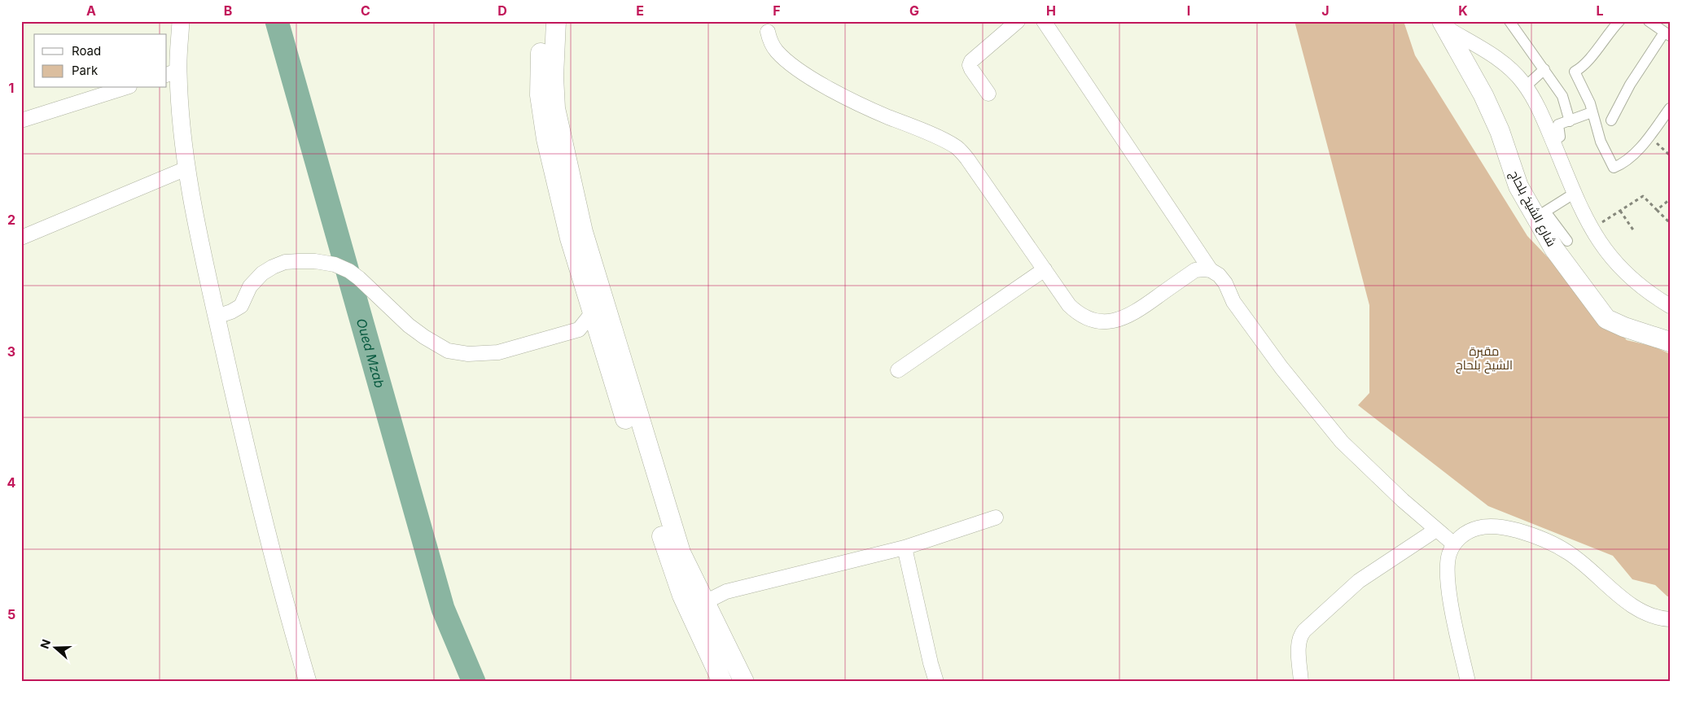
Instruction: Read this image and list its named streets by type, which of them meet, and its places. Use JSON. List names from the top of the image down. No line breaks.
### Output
{"streets":{"main road":["شارع الشيخ بلحاج"]},"water":["Oued Mzab"],"parks":["مقبرة الشيخ بلحاج"],"legend":["Road","Park"],"north":"left","grid":{"columns":["A","B","C","D","E","F","G","H","I","J","K","L"],"rows":["1","2","3","4","5"]}}
